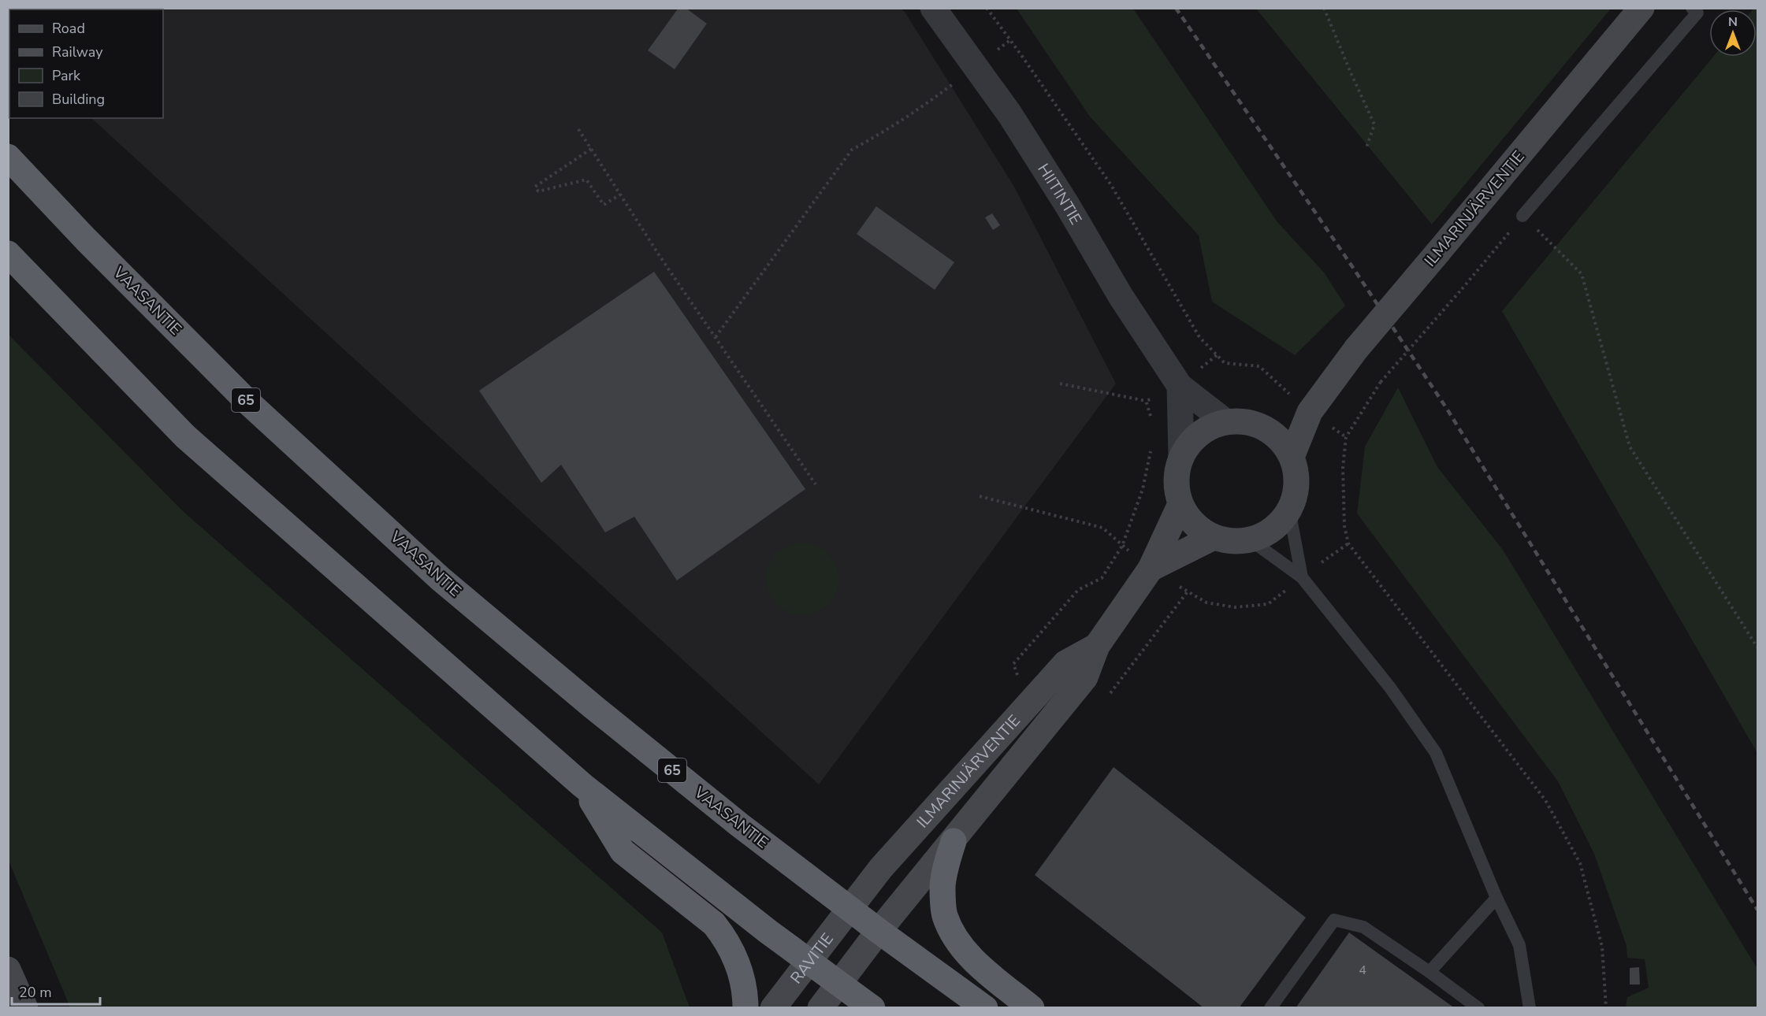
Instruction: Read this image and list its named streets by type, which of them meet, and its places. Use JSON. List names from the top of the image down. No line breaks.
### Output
{"streets":{"highway":["VAASANTIE","65"],"main road":["ILMARINJÄRVENTIE","RAVITIE"],"street":["HIITINTIE"]},"crossings":[["HIITINTIE","ILMARINJÄRVENTIE"],["ILMARINJÄRVENTIE","VAASANTIE"],["ILMARINJÄRVENTIE","65"],["ILMARINJÄRVENTIE","RAVITIE"],["VAASANTIE","65"],["VAASANTIE","RAVITIE"]],"house_numbers":["4"],"legend":["Road","Railway","Park","Building"],"scale_bar":"20 m","north":"top"}
